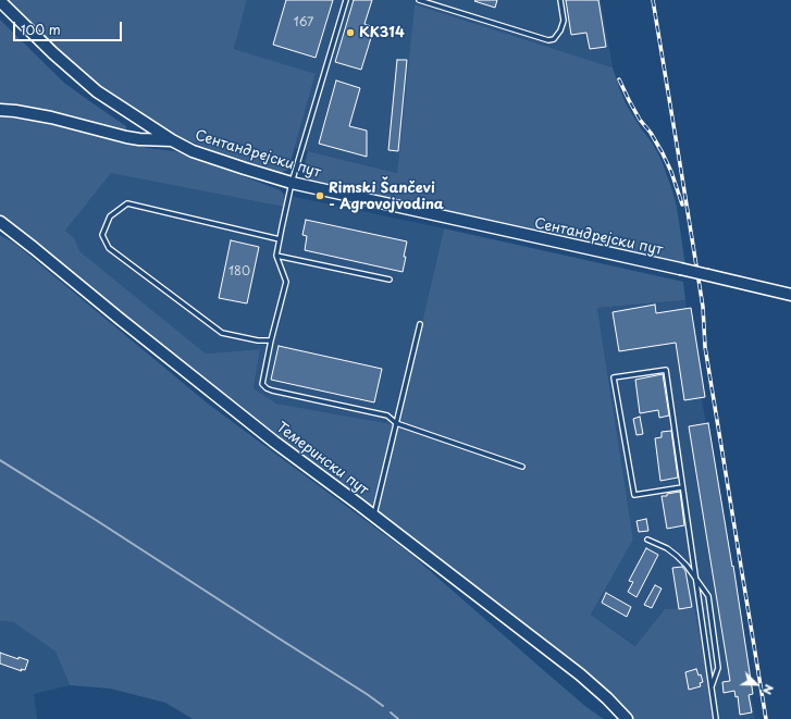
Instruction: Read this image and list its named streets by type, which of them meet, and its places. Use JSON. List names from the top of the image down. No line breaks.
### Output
{"streets":{"main road":["Сентандрејски пут","Темерински пут"]},"places":["КК314","Rimski Šančevi - Agrovojvodina"],"house_numbers":["167","180"],"scale_bar":"100 m","north":"bottom right"}
